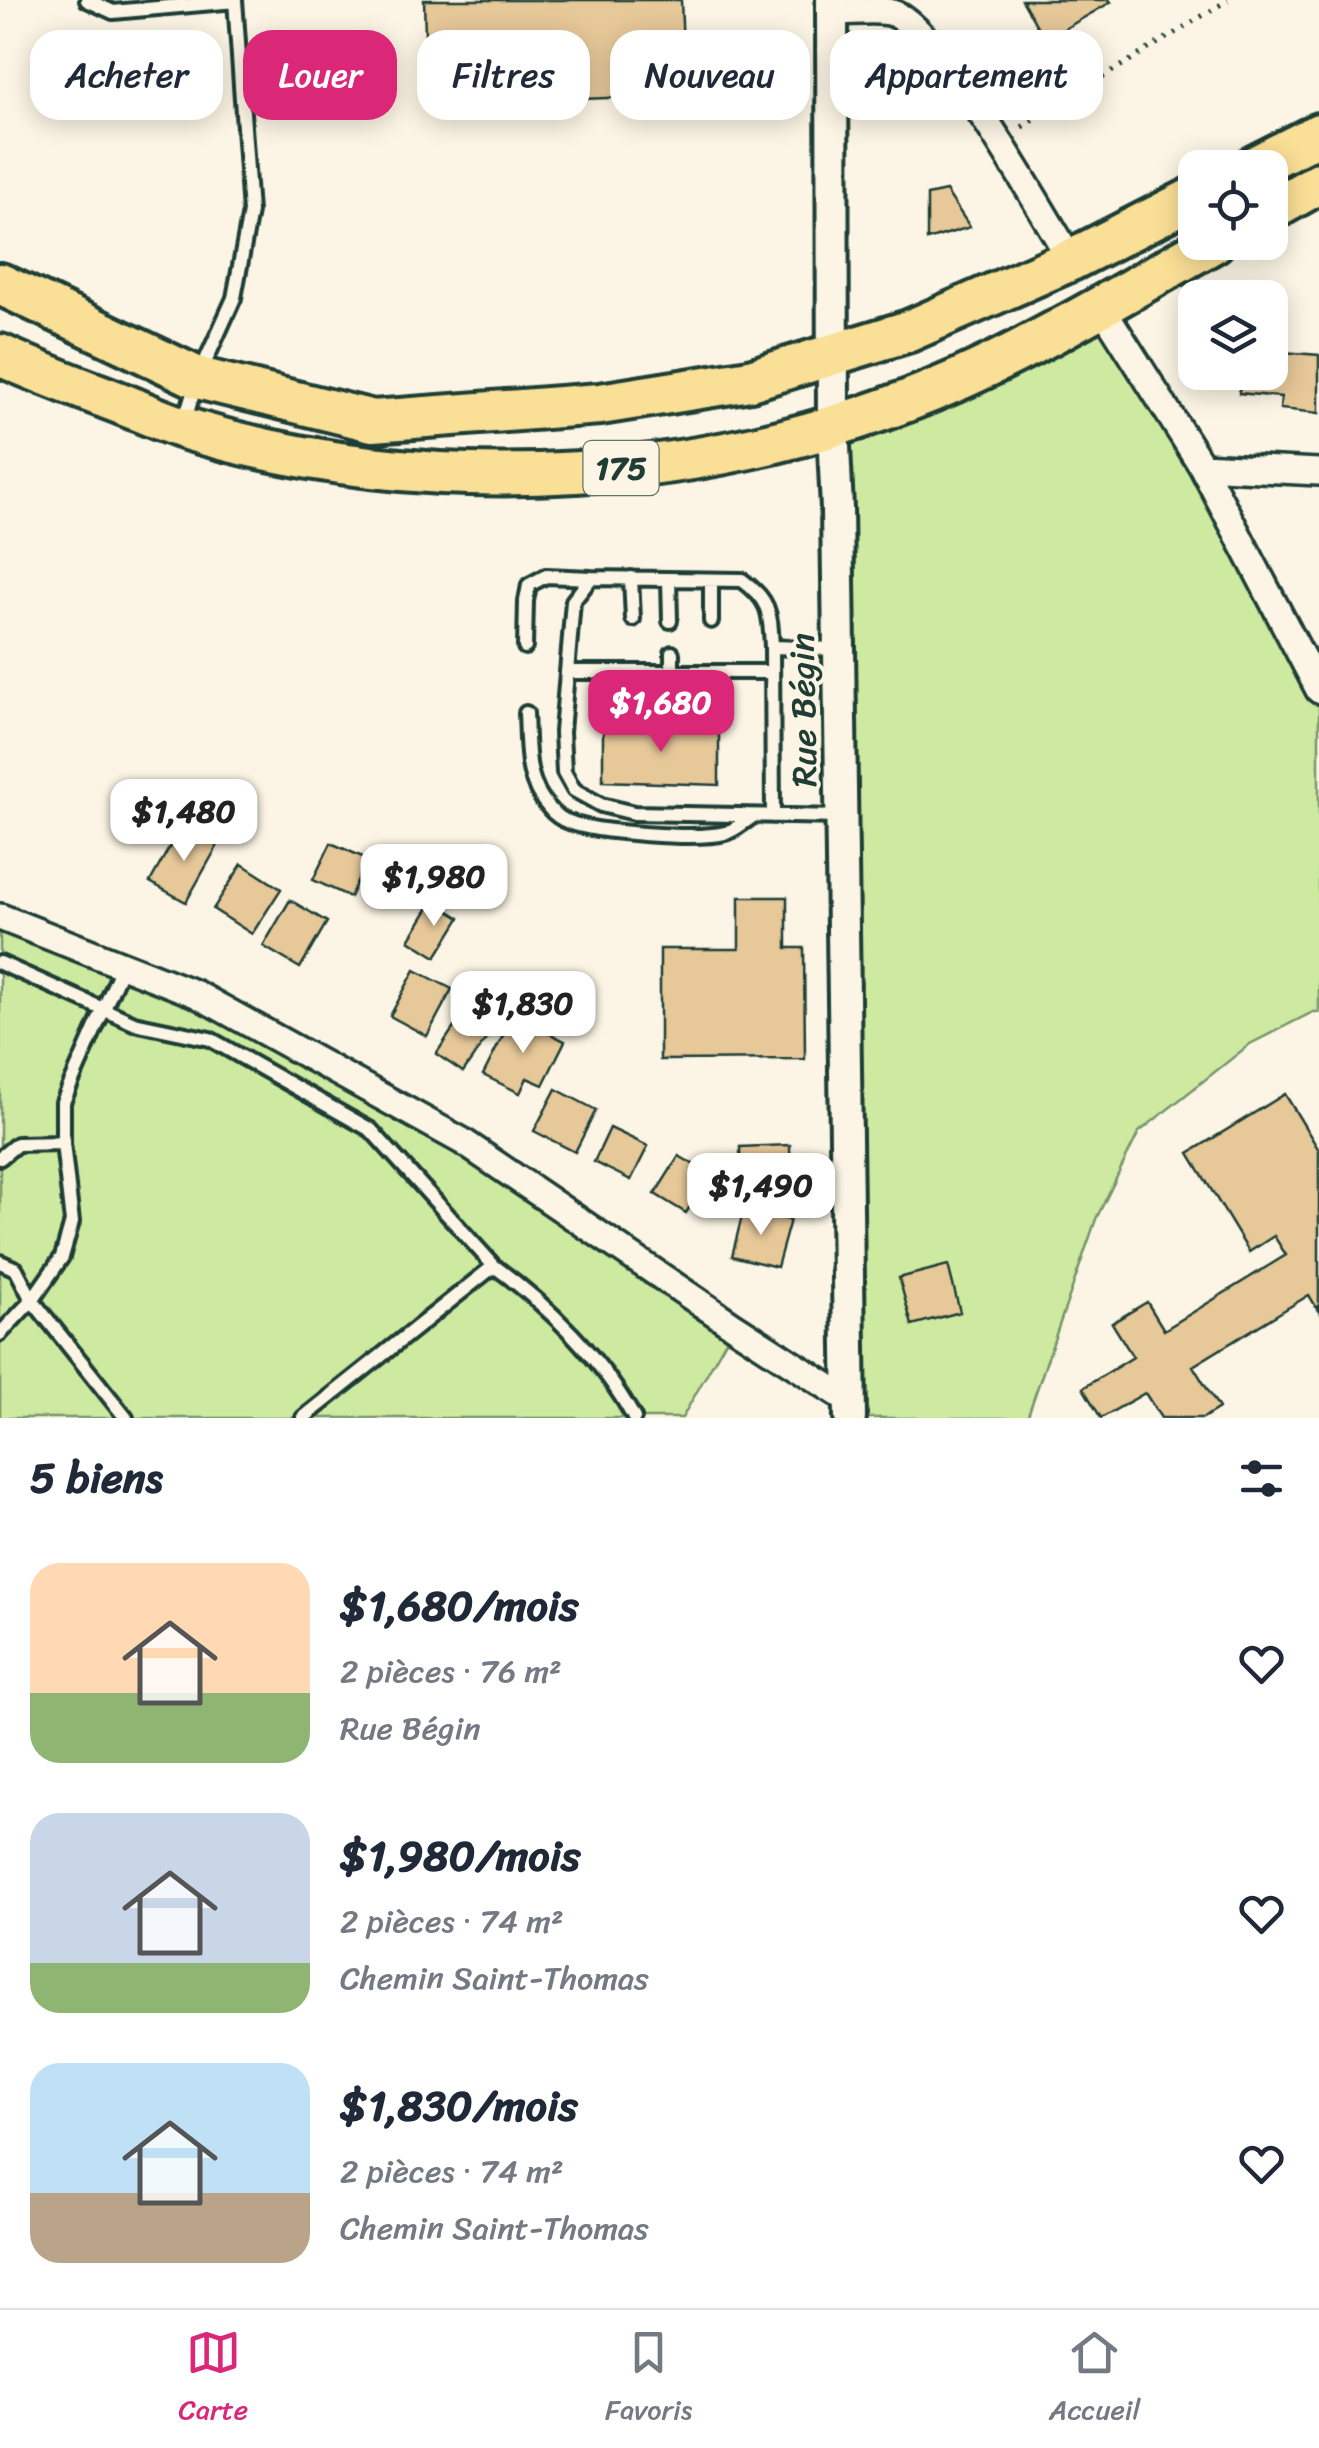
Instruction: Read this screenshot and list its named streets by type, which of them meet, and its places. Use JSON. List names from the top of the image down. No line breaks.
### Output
{"streets":{"main road":["175"],"street":["Rue Bégin"]},"crossings":[["175","Rue Bégin"]],"page":{"chip":["Acheter","Louer","Filtres","Nouveau","Appartement"],"price":["$1,680","$1,480","$1,980","$1,830","$1,490"],"heading":"5 biens","list":[{"name":"$1,680/mois","note":"2 pièces · 76 m² · Rue Bégin"},{"name":"$1,980/mois","note":"2 pièces · 74 m² · Chemin Saint-Thomas"},{"name":"$1,830/mois","note":"2 pièces · 74 m² · Chemin Saint-Thomas"}],"tabs":["Carte","Favoris","Accueil"]}}
